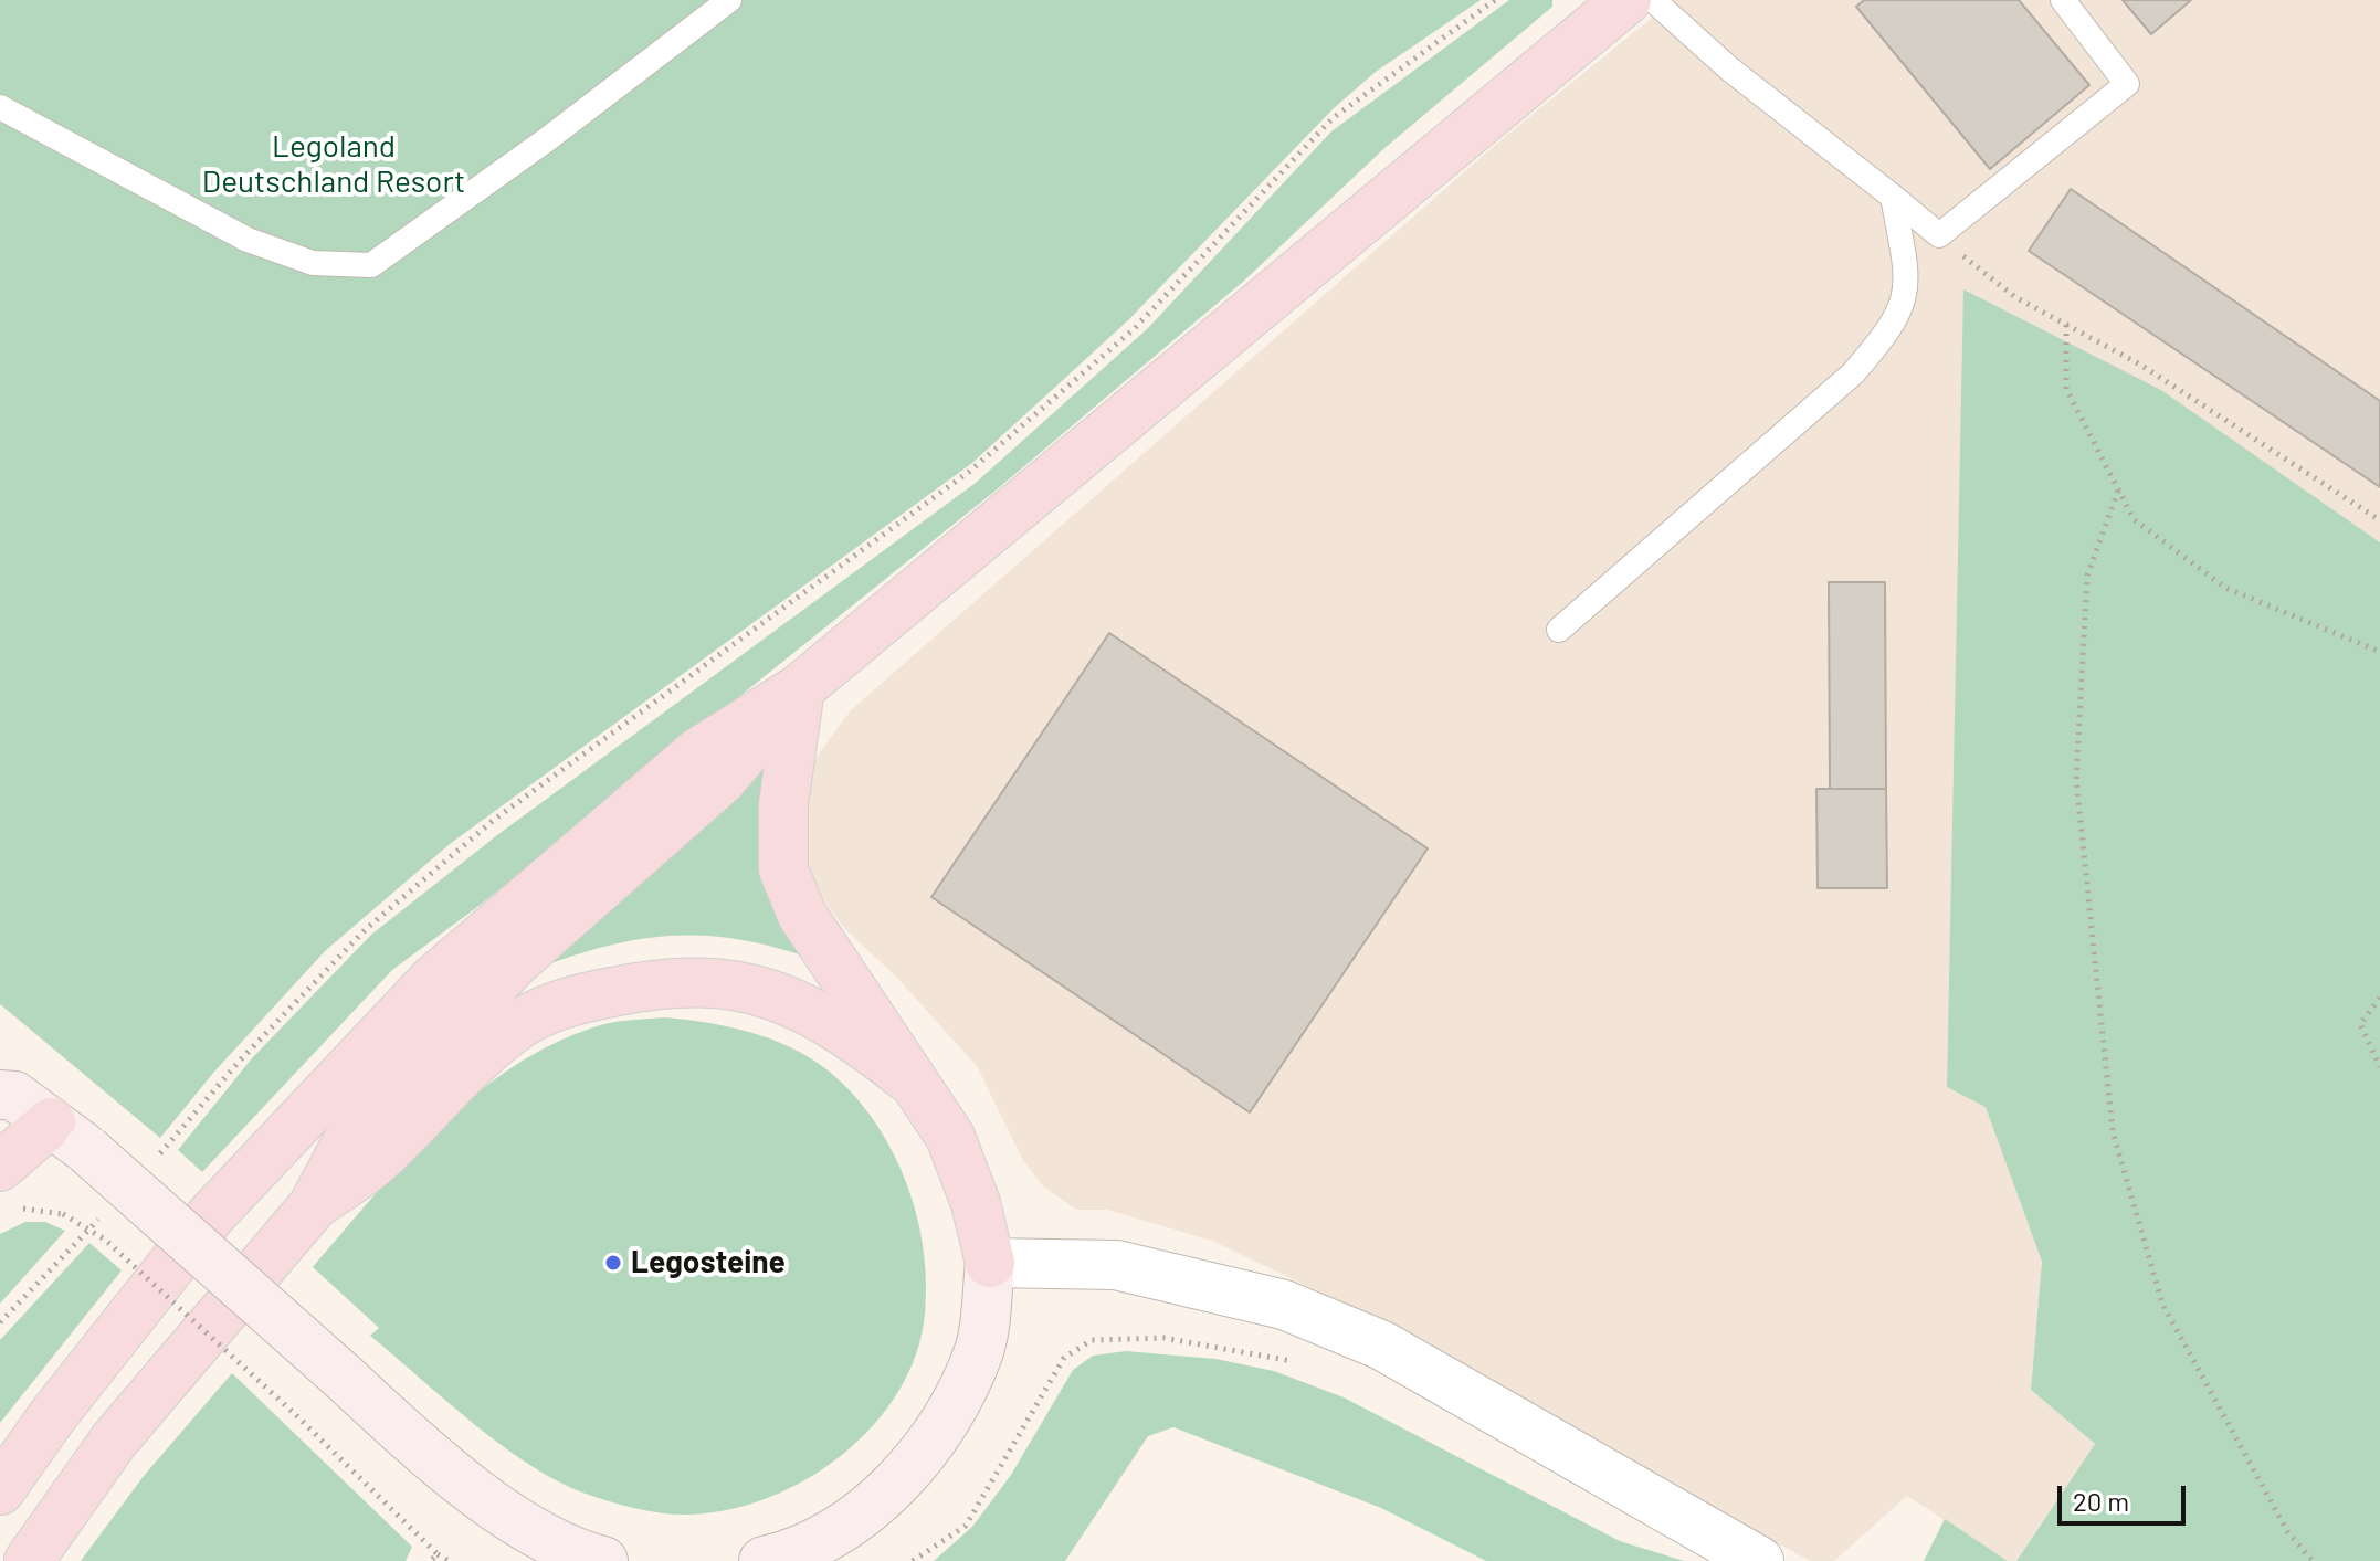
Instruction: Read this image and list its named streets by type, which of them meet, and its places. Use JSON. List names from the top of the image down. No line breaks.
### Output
{"parks":["Legoland Deutschland Resort"],"places":["Legosteine"],"scale_bar":"20 m"}
